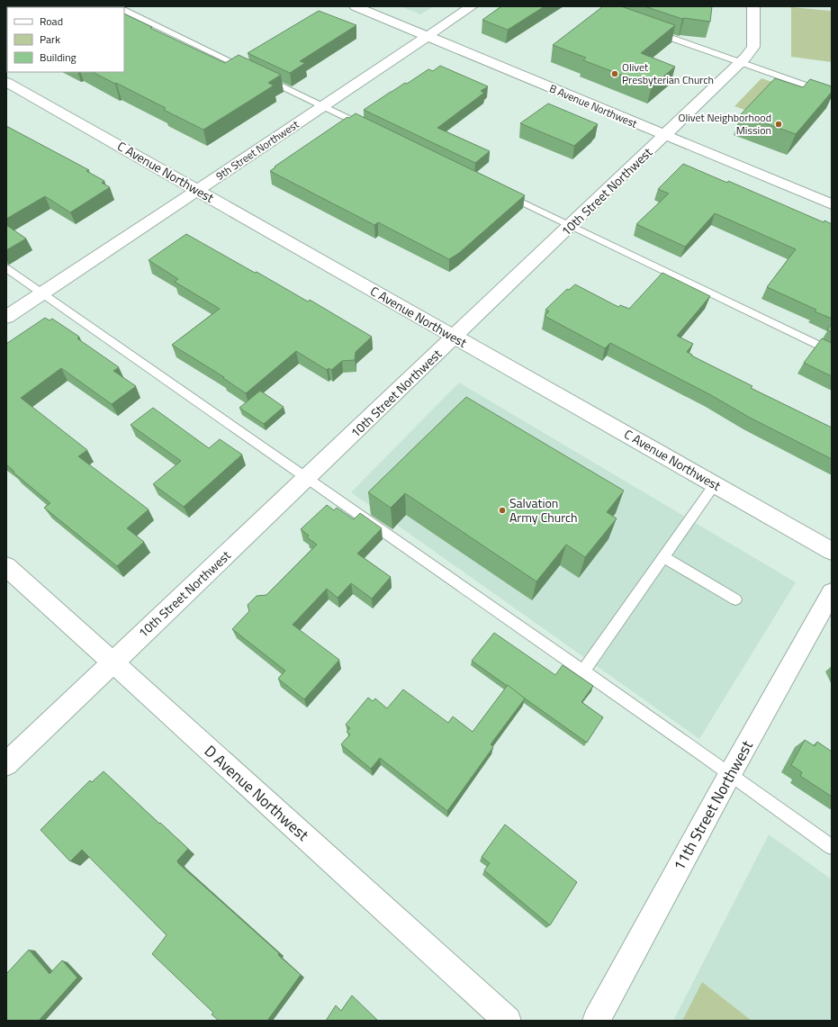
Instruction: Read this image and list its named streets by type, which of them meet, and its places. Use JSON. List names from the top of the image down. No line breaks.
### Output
{"streets":{"street":["B Avenue Northwest","9th Street Northwest","C Avenue Northwest","10th Street Northwest","D Avenue Northwest","11th Street Northwest"]},"crossings":[["B Avenue Northwest","9th Street Northwest"],["B Avenue Northwest","10th Street Northwest"],["9th Street Northwest","C Avenue Northwest"],["C Avenue Northwest","10th Street Northwest"],["10th Street Northwest","D Avenue Northwest"]],"places":["Olivet Presbyterian Church","Olivet Neighborhood Mission","Salvation Army Church"],"legend":["Road","Park","Building"]}
